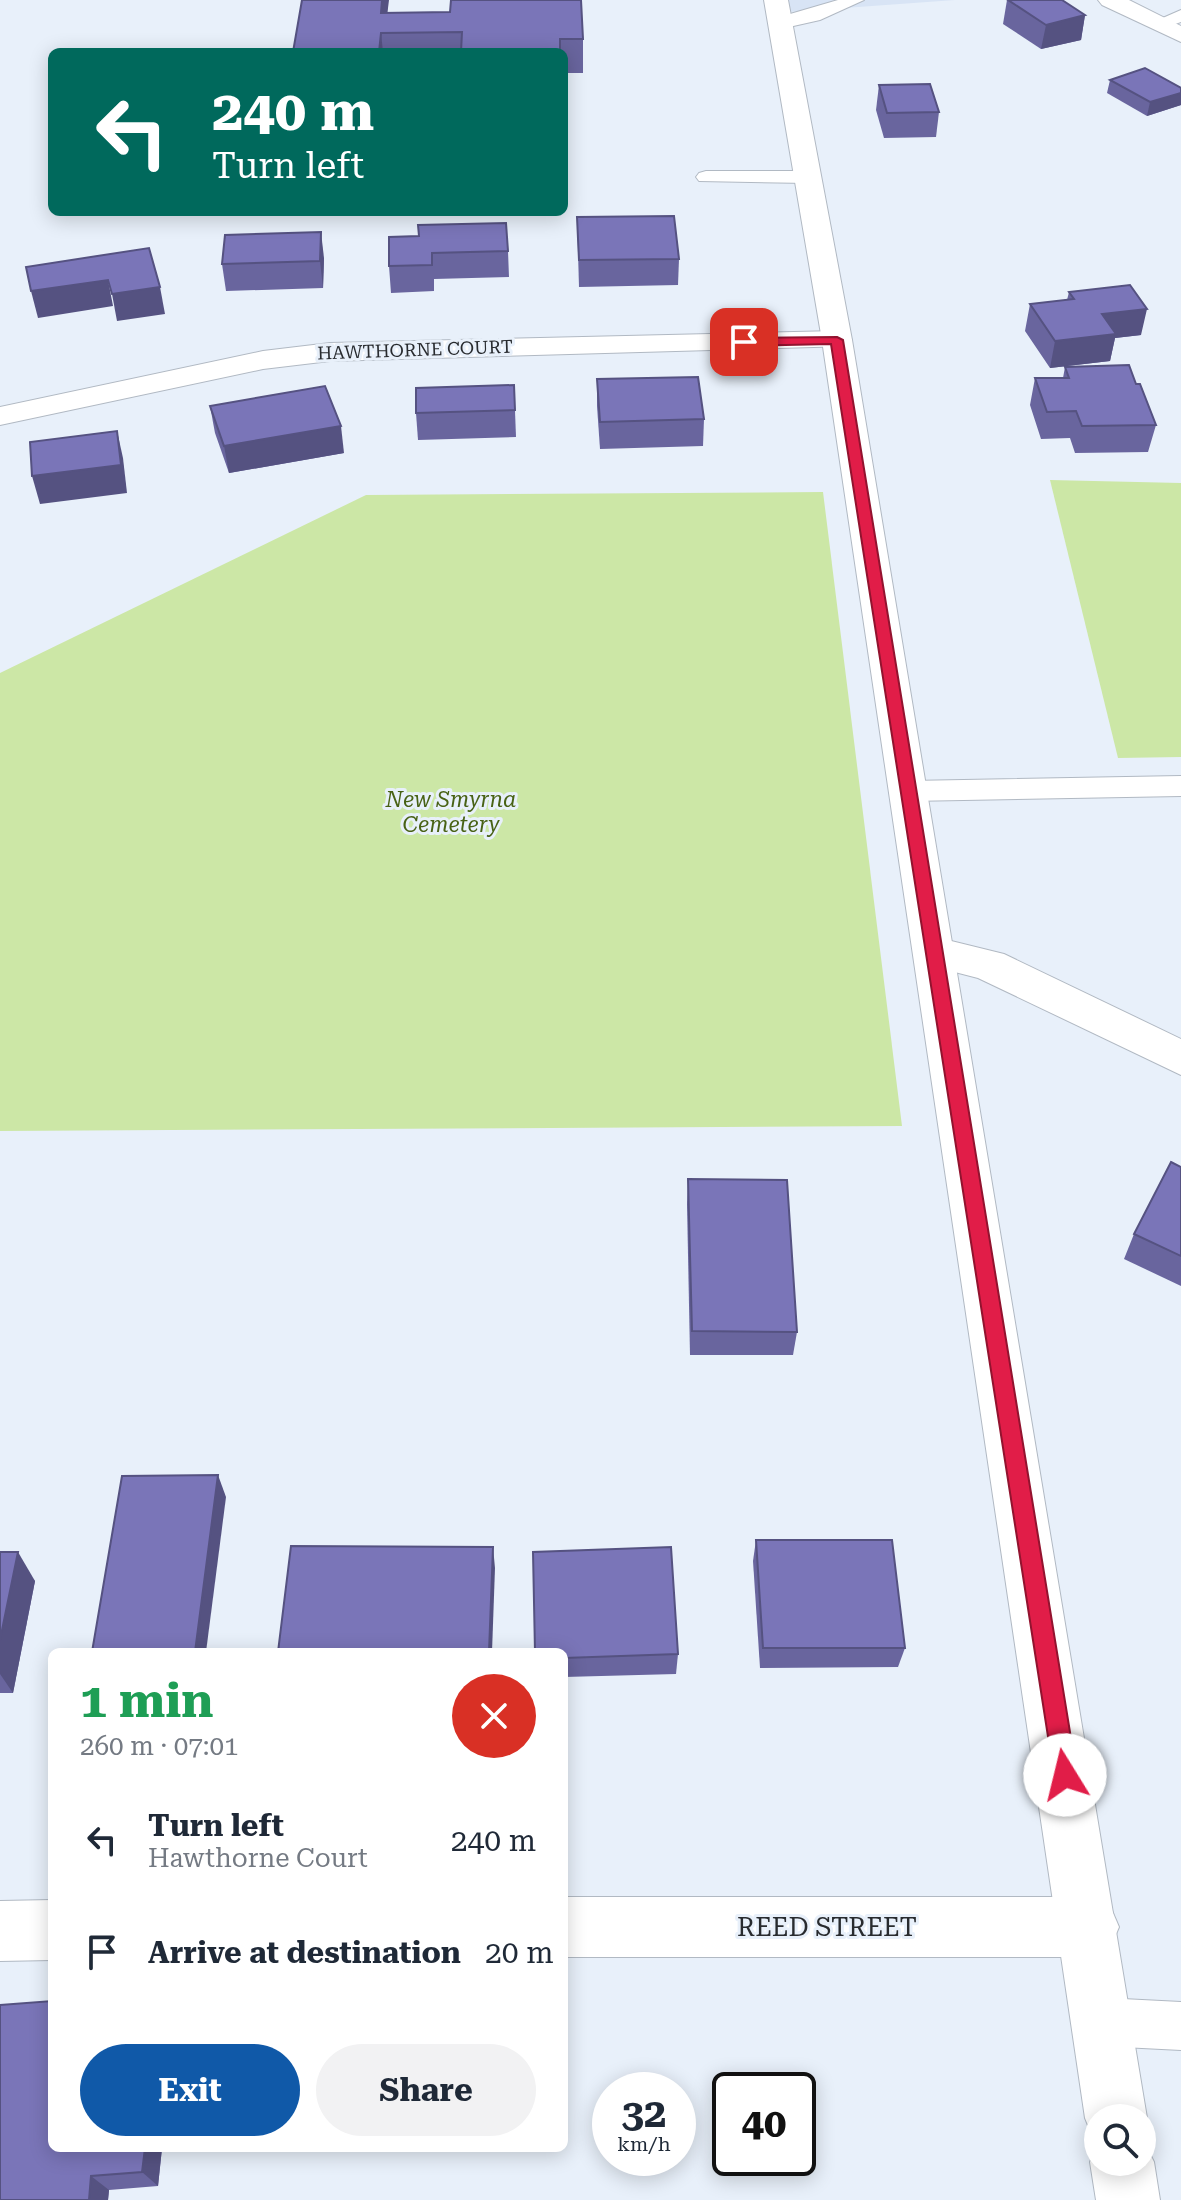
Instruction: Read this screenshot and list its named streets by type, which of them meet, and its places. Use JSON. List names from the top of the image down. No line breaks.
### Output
{"streets":{"street":["HAWTHORNE COURT","REED STREET"]},"parks":["New Smyrna Cemetery"],"page":{"turn":["240 m","Turn left"],"heading":["1 min","260 m · 07:01"],"list":[{"name":"Turn left","note":"Hawthorne Court","value":"240 m"},{"name":"Arrive at destination","value":"20 m"}],"buttons":["Exit","Share"],"speed":"32 km/h","limit":"40"}}
